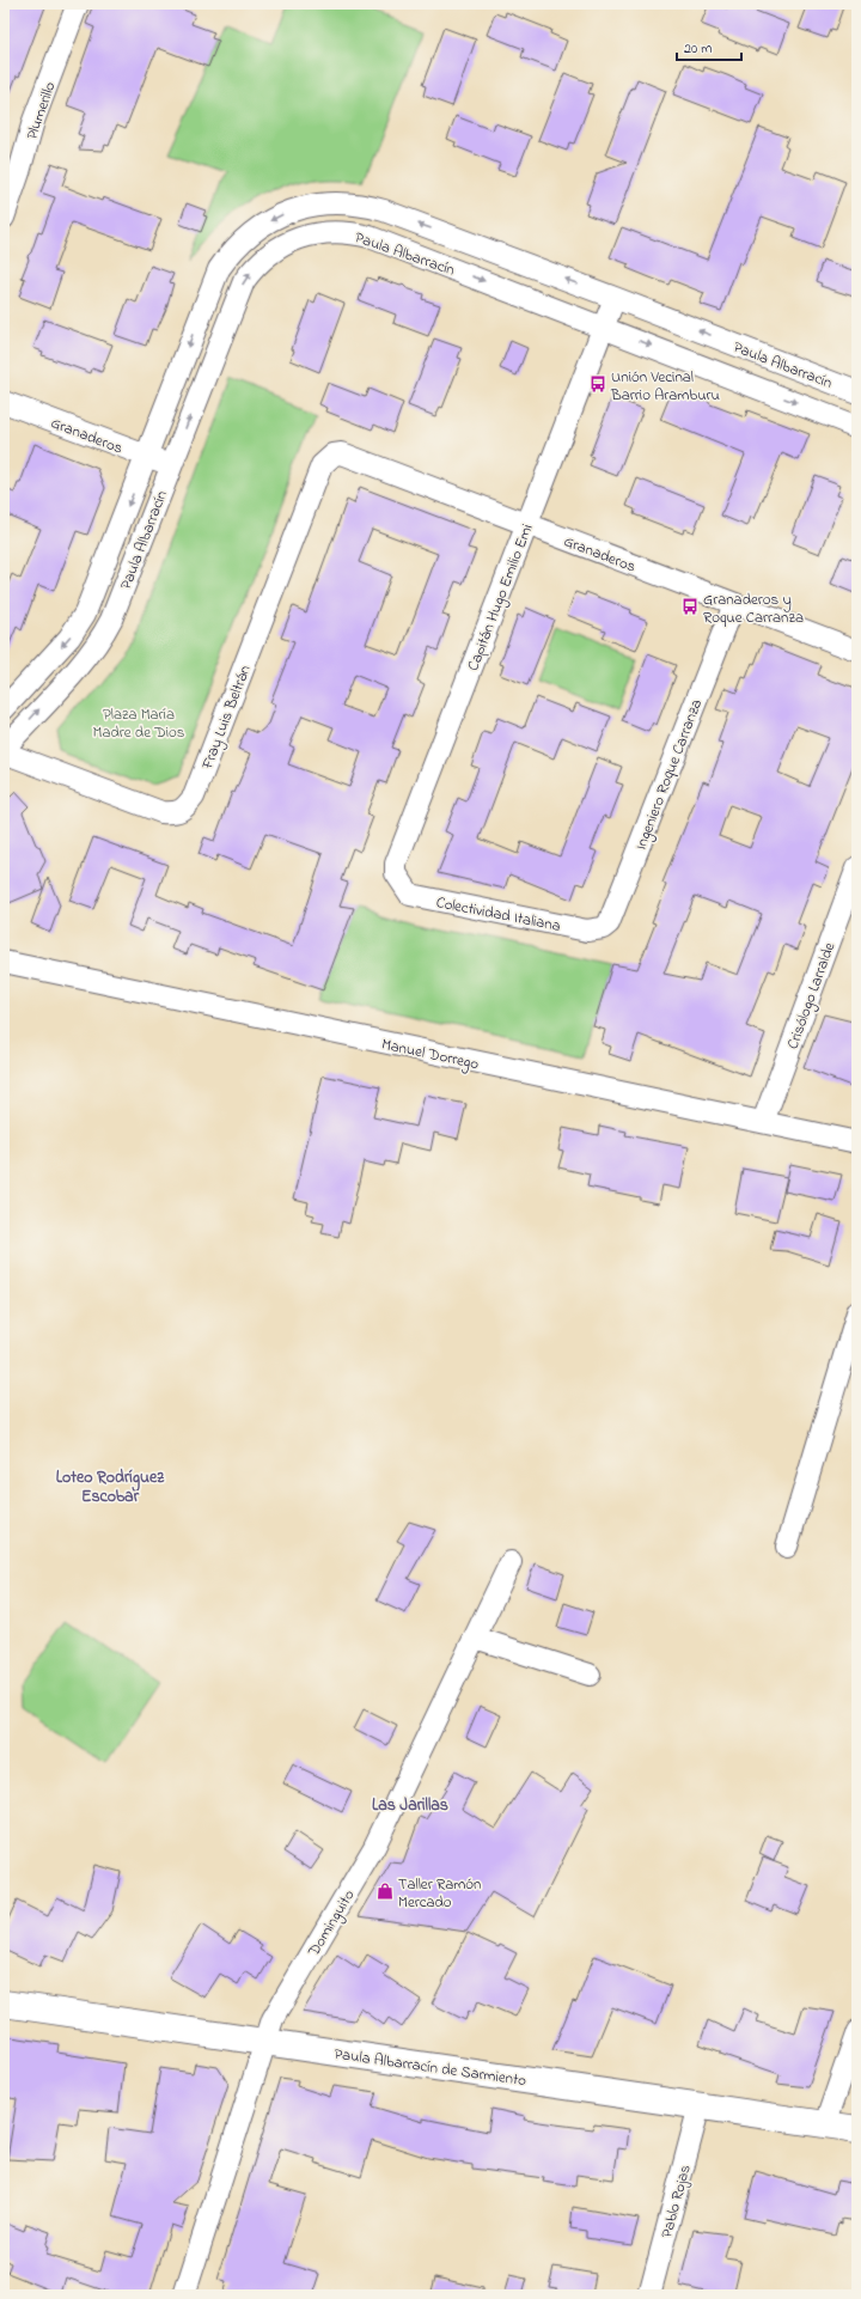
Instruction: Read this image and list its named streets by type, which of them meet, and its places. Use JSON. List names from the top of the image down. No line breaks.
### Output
{"streets":{"main road":["Paula Albarracín de Sarmiento"],"street":["Plumerillo","Paula Albarracín","Granaderos","Capitán Hugo Emilio Emi","Fray Luis Beltrán","Ingeniero Roque Carranza","Colectividad Italiana","Crisólogo Larralde","Manuel Dorrego","Dominguito","Pablo Rojas"]},"crossings":[["Paula Albarracín","Granaderos"],["Paula Albarracín","Capitán Hugo Emilio Emi"],["Paula Albarracín","Fray Luis Beltrán"],["Granaderos","Capitán Hugo Emilio Emi"],["Granaderos","Fray Luis Beltrán"],["Granaderos","Ingeniero Roque Carranza"],["Capitán Hugo Emilio Emi","Colectividad Italiana"],["Ingeniero Roque Carranza","Colectividad Italiana"],["Crisólogo Larralde","Manuel Dorrego"],["Dominguito","Paula Albarracín de Sarmiento"],["Paula Albarracín de Sarmiento","Pablo Rojas"]],"districts":["Loteo Rodríguez Escobar","Las Jarillas"],"parks":["Plaza María Madre de Dios"],"places":{"bus stop":["Unión Vecinal Barrio Aramburu","Granaderos y Roque Carranza"],"shop":["Taller Ramón Mercado"]},"scale_bar":"20 m"}
